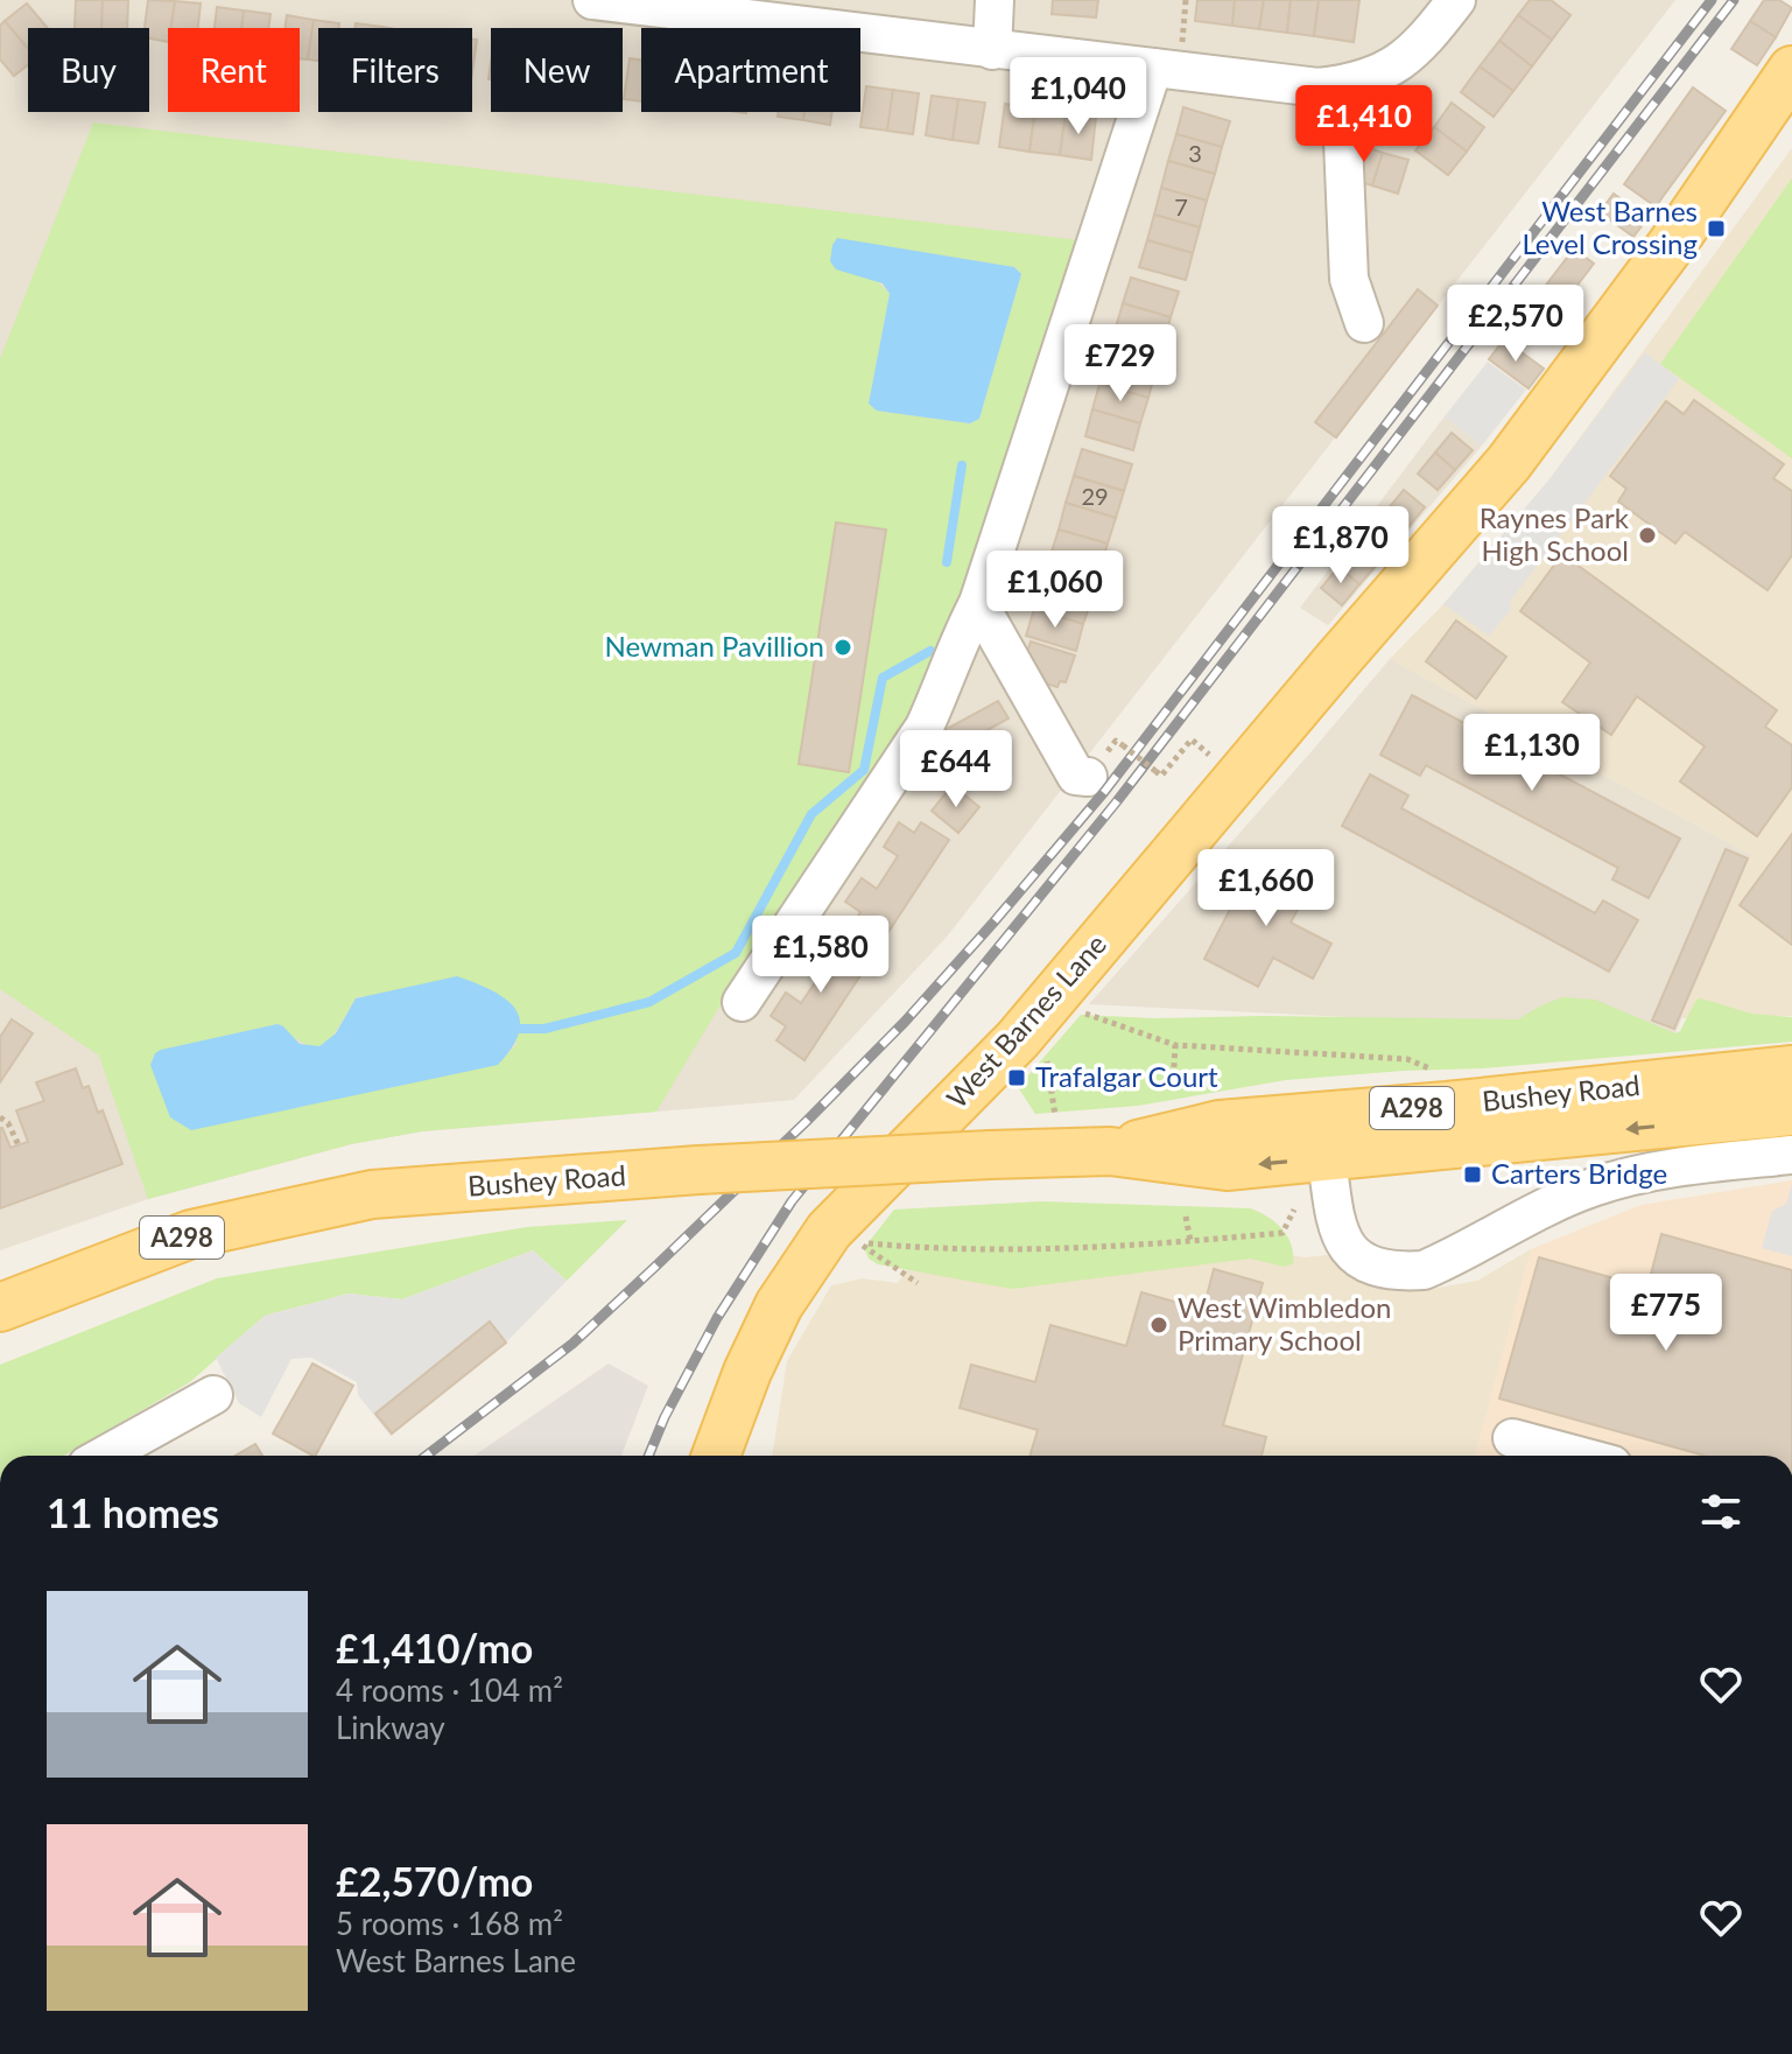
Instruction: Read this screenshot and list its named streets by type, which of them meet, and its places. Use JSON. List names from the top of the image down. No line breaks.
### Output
{"streets":{"main road":["West Barnes Lane","Bushey Road","A298"]},"places":{"transit":["West Barnes Level Crossing","Trafalgar Court","Carters Bridge"],"other":["Raynes Park High School","Newman Pavillion","West Wimbledon Primary School"]},"house_numbers":["3","7","29"],"page":{"chip":["Buy","Rent","Filters","New","Apartment"],"price":["£1,040","£1,410","£2,570","£729","£1,870","£1,060","£1,130","£644","£1,660","£1,580","£775"],"heading":"11 homes","list":[{"name":"£1,410/mo","note":"4 rooms · 104 m² · Linkway"},{"name":"£2,570/mo","note":"5 rooms · 168 m² · West Barnes Lane"}]}}
